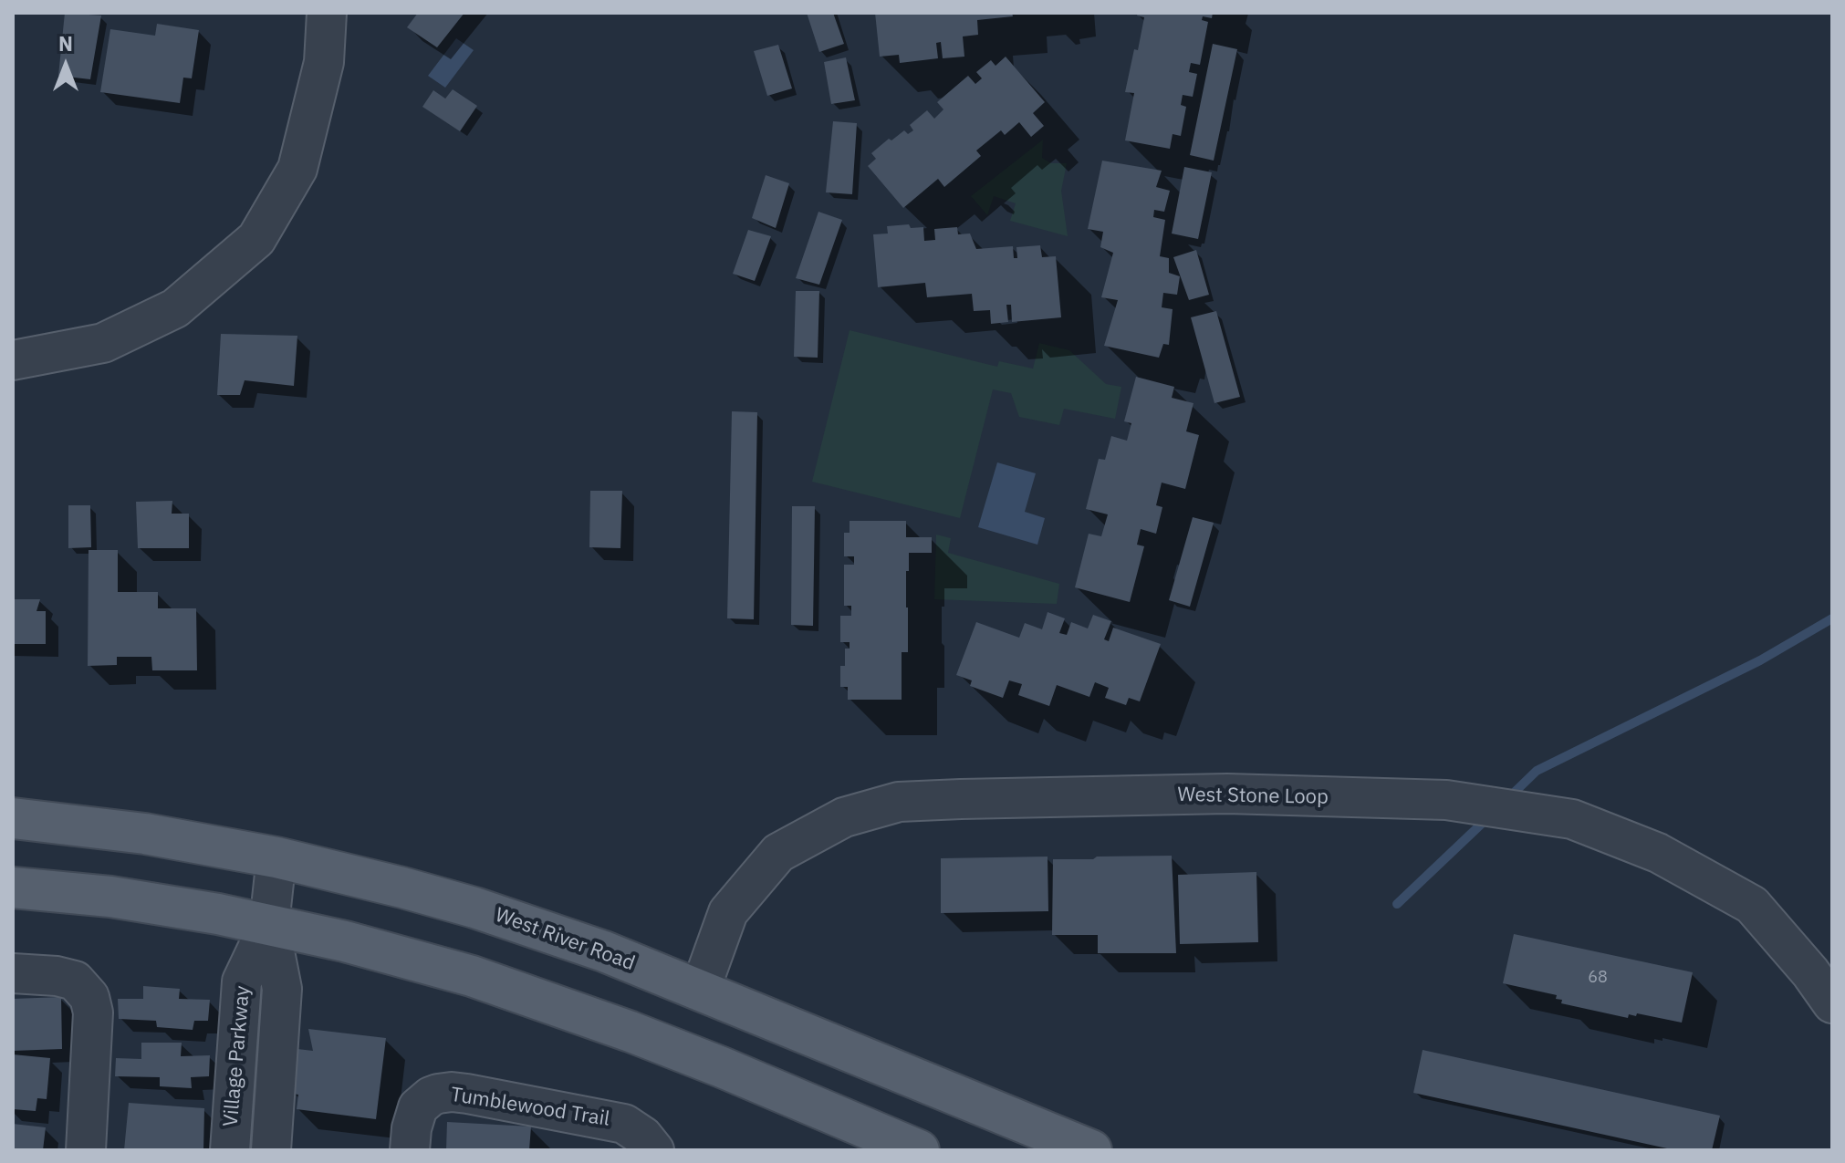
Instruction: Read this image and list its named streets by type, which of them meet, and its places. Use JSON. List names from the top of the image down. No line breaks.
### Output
{"streets":{"main road":["West River Road"],"street":["West Stone Loop","Village Parkway","Tumblewood Trail"]},"crossings":[["West Stone Loop","West River Road"],["West River Road","Village Parkway"]],"house_numbers":["68"],"north":"top"}
